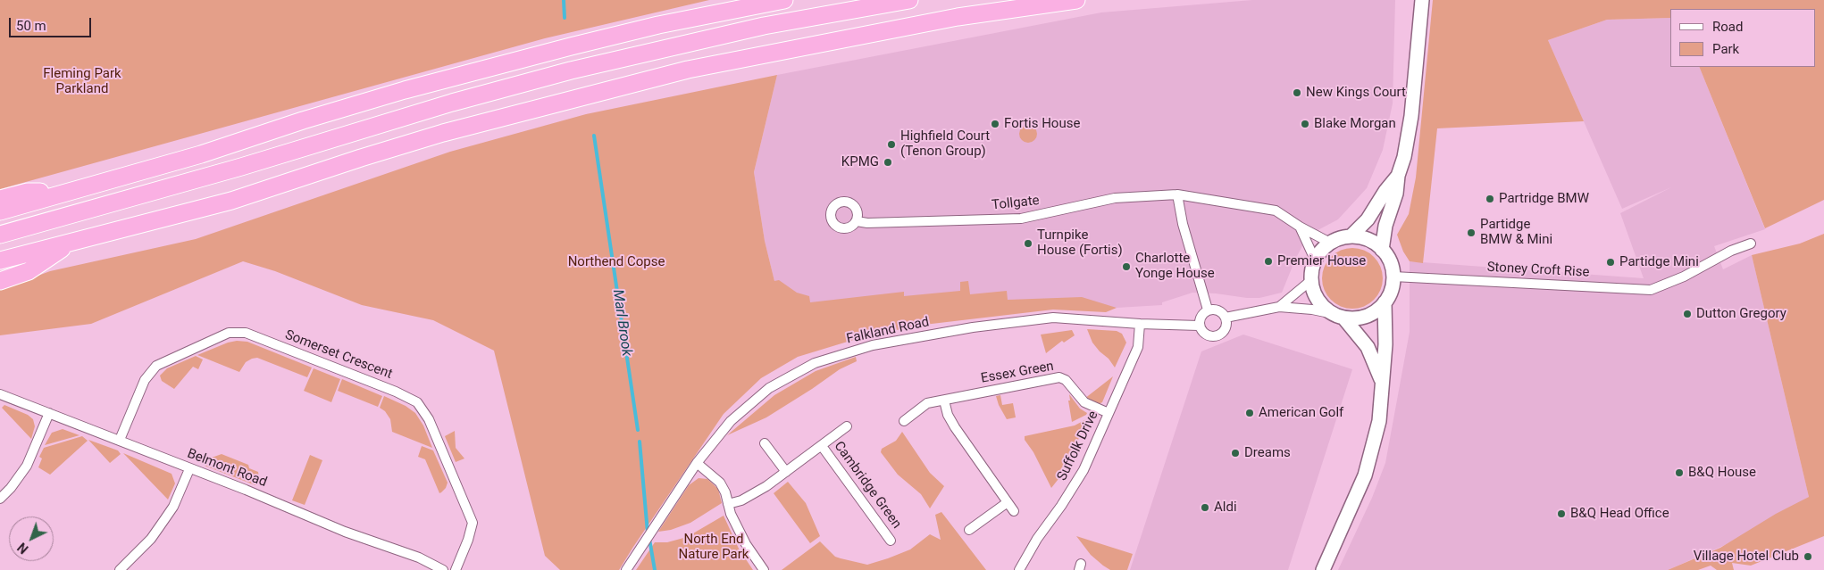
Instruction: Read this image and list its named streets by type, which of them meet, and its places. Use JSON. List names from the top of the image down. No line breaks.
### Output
{"streets":{"street":["Tollgate","Stoney Croft Rise","Falkland Road","Somerset Crescent","Essex Green","Suffolk Drive","Belmont Road","Cambridge Green"]},"crossings":[["Tollgate","Stoney Croft Rise"],["Falkland Road","Suffolk Drive"],["Somerset Crescent","Belmont Road"],["Essex Green","Suffolk Drive"]],"water":["Marl Brook"],"parks":["Fleming Park Parkland","Northend Copse","North End Nature Park"],"places":["New Kings Court","Fortis House","Blake Morgan","Highfield Court (Tenon Group)","KPMG","Partridge BMW","Partidge BMW & Mini","Turnpike House (Fortis)","Premier House","Partidge Mini","Charlotte Yonge House","Dutton Gregory","American Golf","Dreams","B&Q House","Aldi","B&Q Head Office","Village Hotel Club"],"legend":["Road","Park"],"scale_bar":"50 m","north":"bottom left"}
